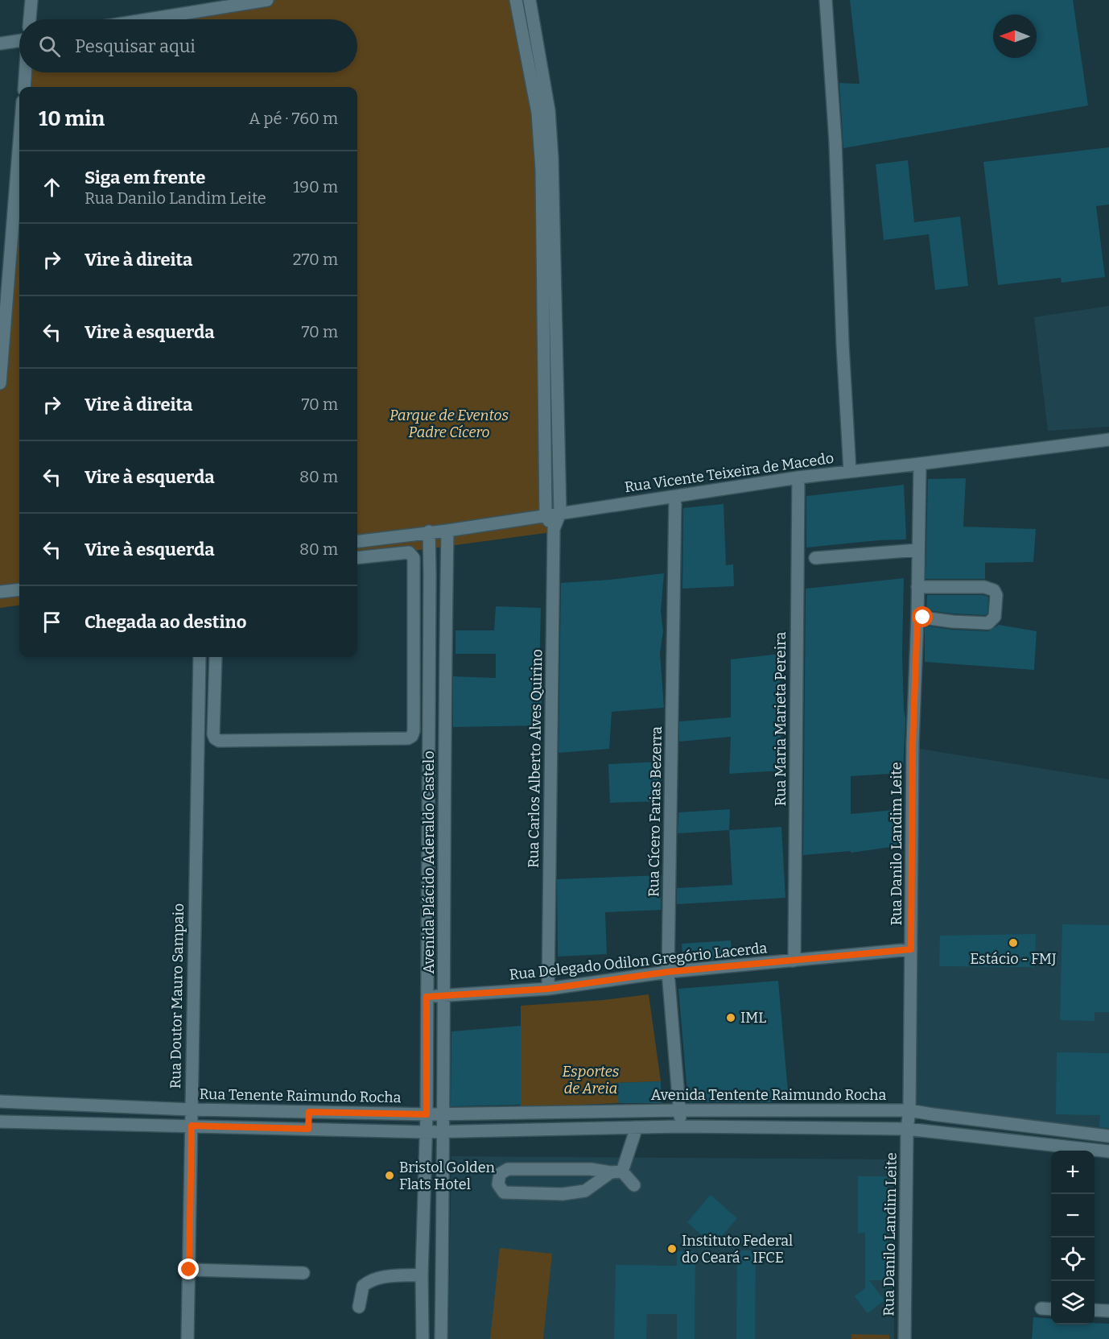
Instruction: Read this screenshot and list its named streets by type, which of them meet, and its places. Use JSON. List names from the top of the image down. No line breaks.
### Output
{"streets":{"street":["Rua Vicente Teixeira de Macedo","Rua Maria Marieta Pereira","Rua Carlos Alberto Alves Quirino","Rua Cícero Farias Bezerra","Rua Danilo Landim Leite","Avenida Plácido Aderaldo Castelo","Rua Delegado Odilon Gregório Lacerda","Rua Doutor Mauro Sampaio","Avenida Tentente Raimundo Rocha","Rua Tenente Raimundo Rocha"]},"crossings":[["Rua Vicente Teixeira de Macedo","Rua Maria Marieta Pereira"],["Rua Vicente Teixeira de Macedo","Rua Cícero Farias Bezerra"],["Rua Vicente Teixeira de Macedo","Rua Danilo Landim Leite"],["Rua Vicente Teixeira de Macedo","Avenida Plácido Aderaldo Castelo"],["Rua Maria Marieta Pereira","Rua Delegado Odilon Gregório Lacerda"],["Rua Carlos Alberto Alves Quirino","Rua Delegado Odilon Gregório Lacerda"],["Rua Cícero Farias Bezerra","Rua Delegado Odilon Gregório Lacerda"],["Rua Cícero Farias Bezerra","Avenida Tentente Raimundo Rocha"],["Rua Danilo Landim Leite","Rua Delegado Odilon Gregório Lacerda"],["Rua Danilo Landim Leite","Avenida Tentente Raimundo Rocha"],["Avenida Plácido Aderaldo Castelo","Rua Delegado Odilon Gregório Lacerda"],["Avenida Plácido Aderaldo Castelo","Avenida Tentente Raimundo Rocha"],["Avenida Plácido Aderaldo Castelo","Rua Tenente Raimundo Rocha"],["Rua Doutor Mauro Sampaio","Rua Tenente Raimundo Rocha"],["Avenida Tentente Raimundo Rocha","Rua Tenente Raimundo Rocha"]],"parks":["Parque de Eventos Padre Cícero","Esportes de Areia"],"places":["Estácio - FMJ","IML","Bristol Golden Flats Hotel","Instituto Federal do Ceará - IFCE"],"north":"left","page":{"search":"Pesquisar aqui","heading":["10 min","A pé · 760 m"],"list":[["Siga em frente","Rua Danilo Landim Leite","190 m"],["Vire à direita","270 m"],["Vire à esquerda","70 m"],["Vire à direita","70 m"],["Vire à esquerda","80 m"],["Vire à esquerda","80 m"],"Chegada ao destino"],"map_buttons":["+","−"]}}
